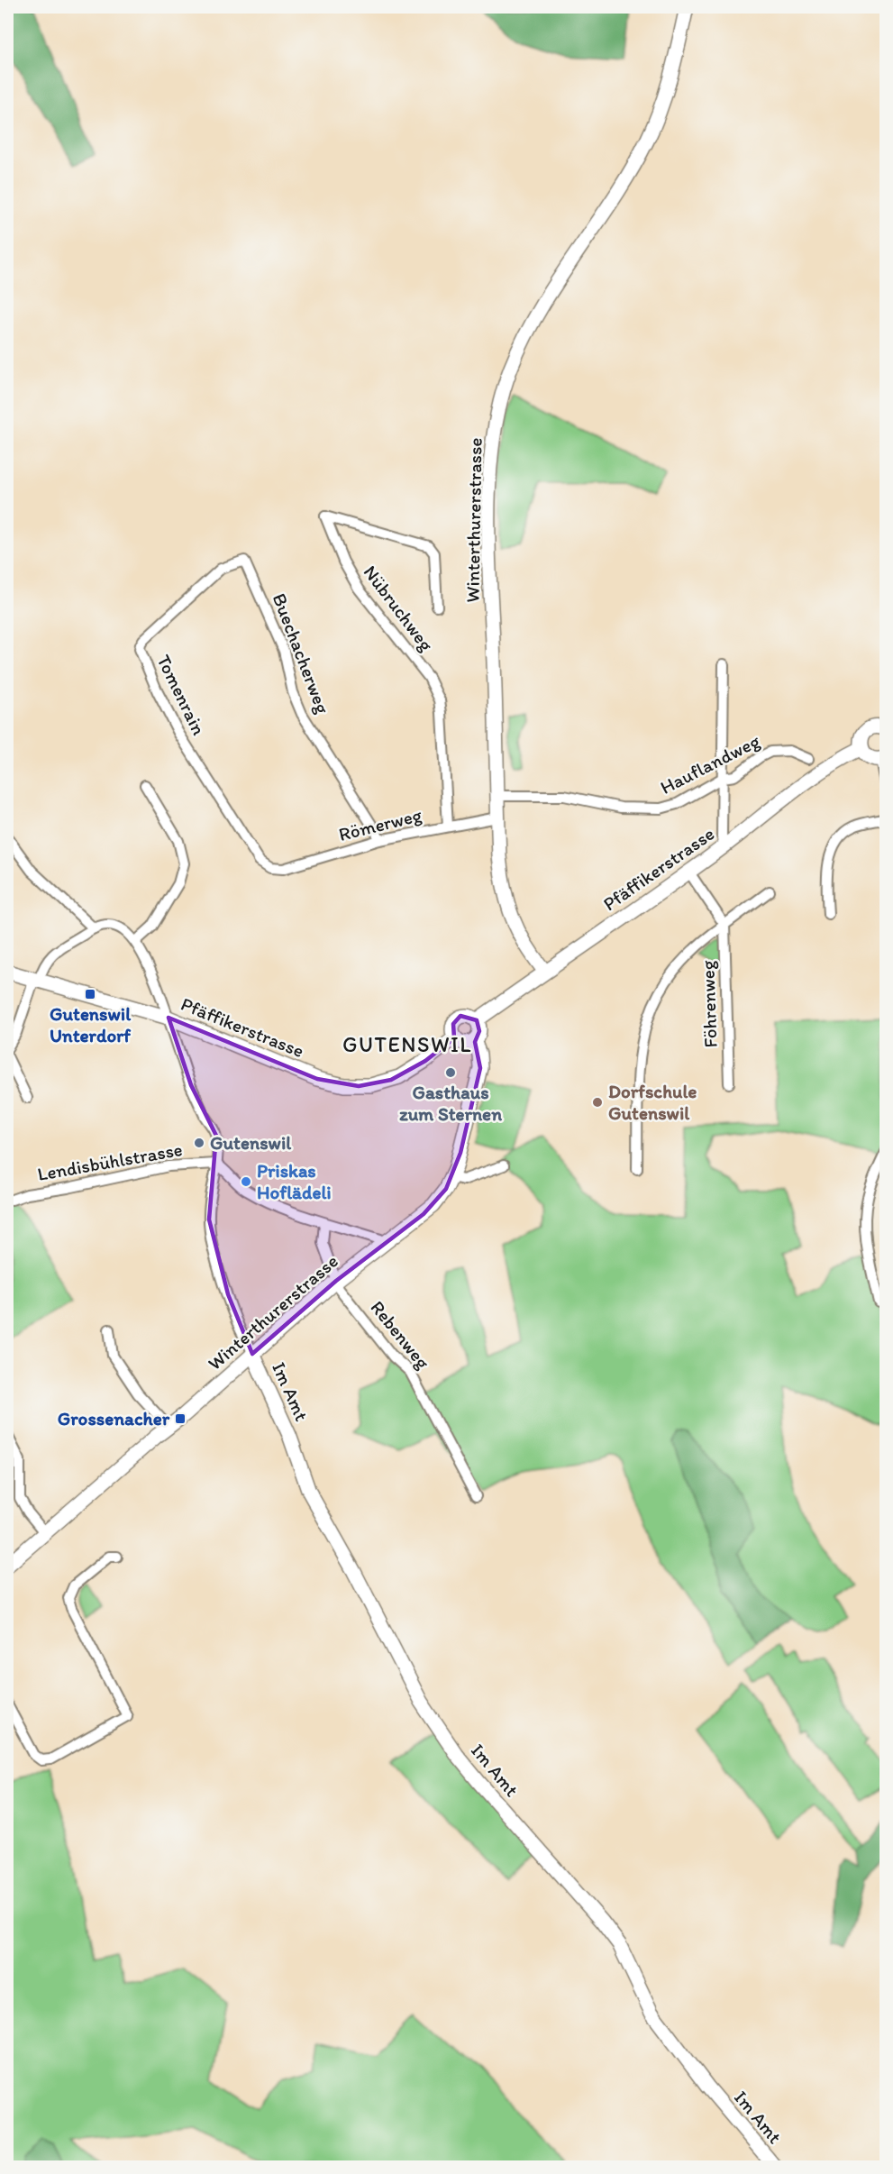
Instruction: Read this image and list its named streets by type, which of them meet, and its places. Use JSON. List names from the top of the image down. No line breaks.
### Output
{"streets":{"main road":["Winterthurerstrasse","Pfäffikerstrasse","Im Amt"],"street":["Nübruchweg","Buechacherweg","Tomenrain","Hauflandweg","Römerweg","Föhrenweg","Lendisbühlstrasse","Rebenweg"]},"crossings":[["Winterthurerstrasse","Hauflandweg"],["Winterthurerstrasse","Römerweg"],["Winterthurerstrasse","Pfäffikerstrasse"],["Winterthurerstrasse","Rebenweg"],["Winterthurerstrasse","Im Amt"],["Nübruchweg","Römerweg"],["Buechacherweg","Tomenrain"],["Buechacherweg","Römerweg"],["Tomenrain","Römerweg"]],"districts":["GUTENSWIL"],"places":{"transit":["Gutenswil Unterdorf","Grossenacher"],"other":["Gasthaus zum Sternen","Dorfschule Gutenswil","Gutenswil","Priskas Hoflädeli"]}}
